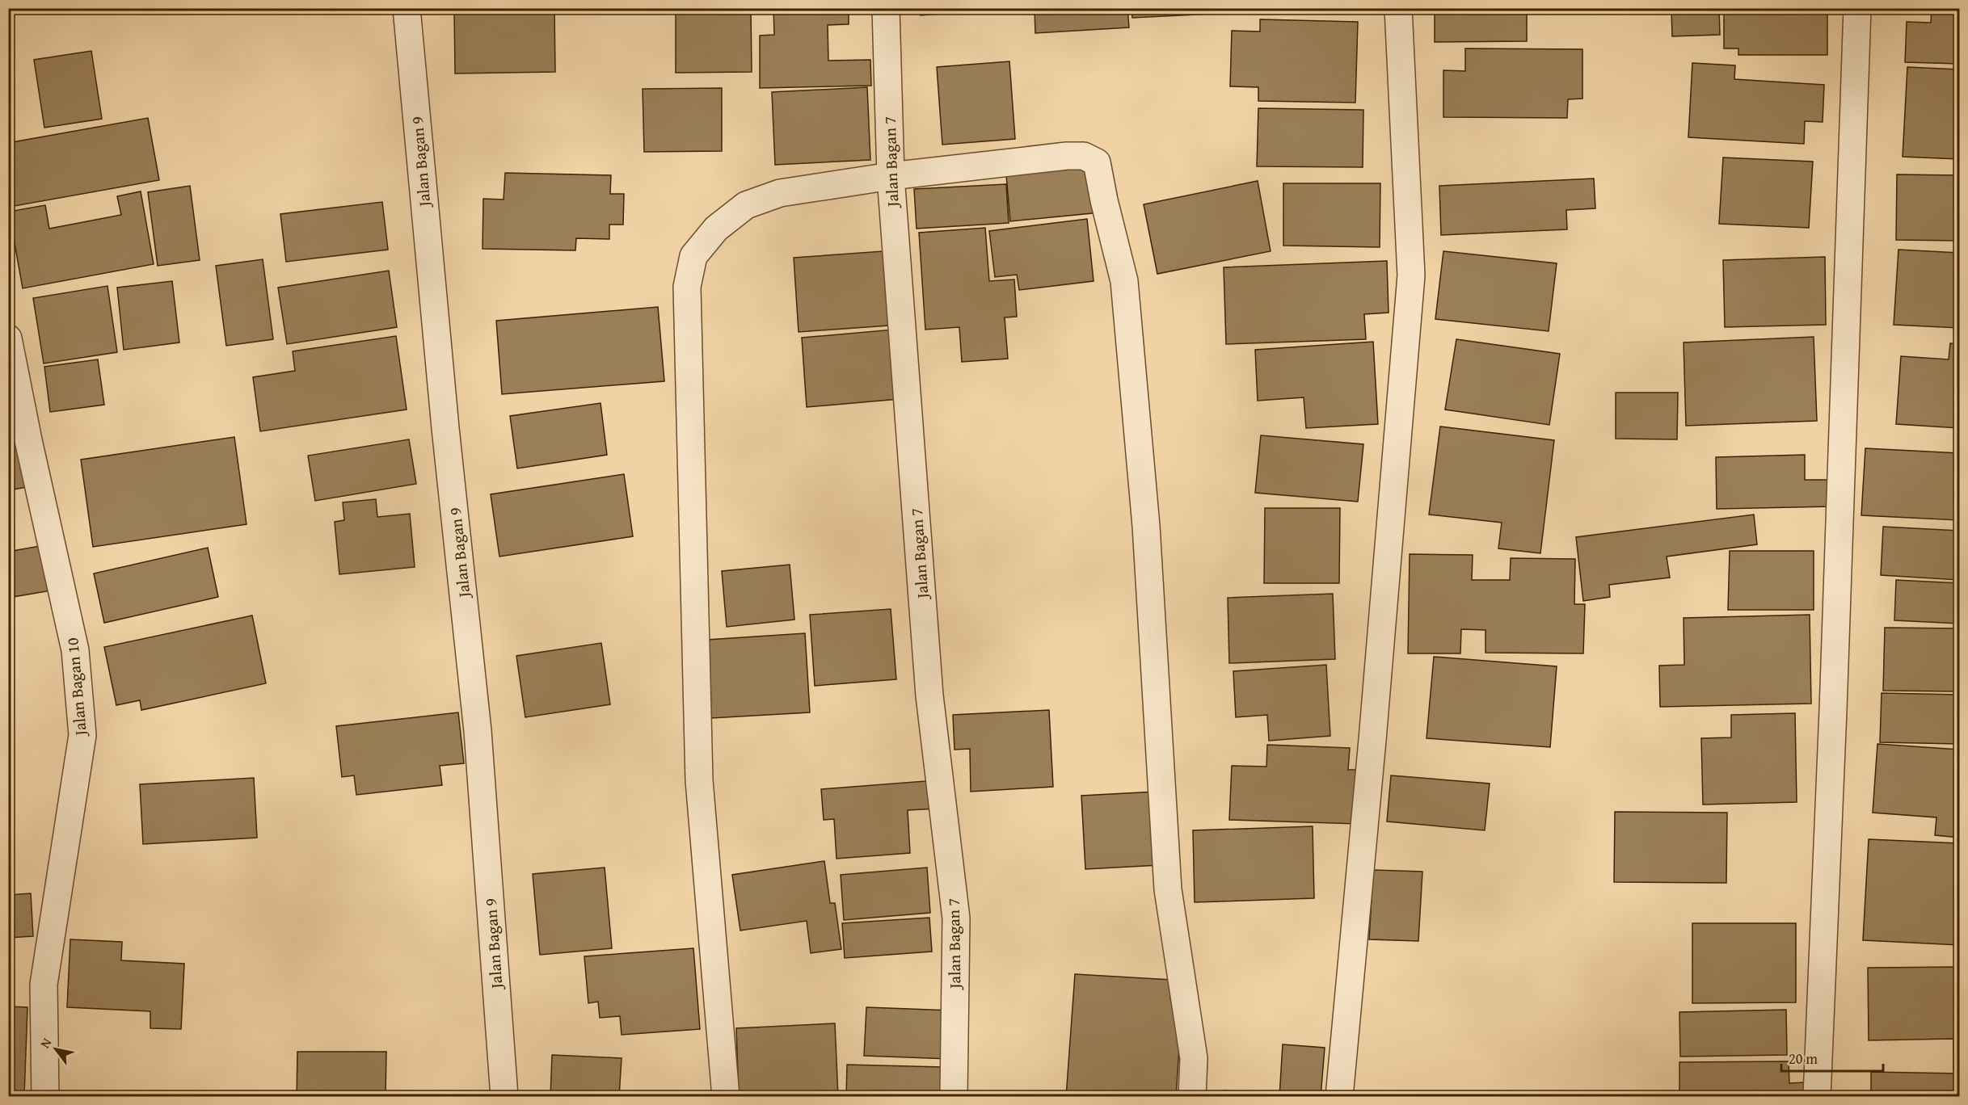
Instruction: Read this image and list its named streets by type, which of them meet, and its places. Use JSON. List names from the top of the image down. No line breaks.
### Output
{"streets":{"street":["Jalan Bagan 9","Jalan Bagan 7","Jalan Bagan 10"]},"scale_bar":"20 m","north":"top left"}
